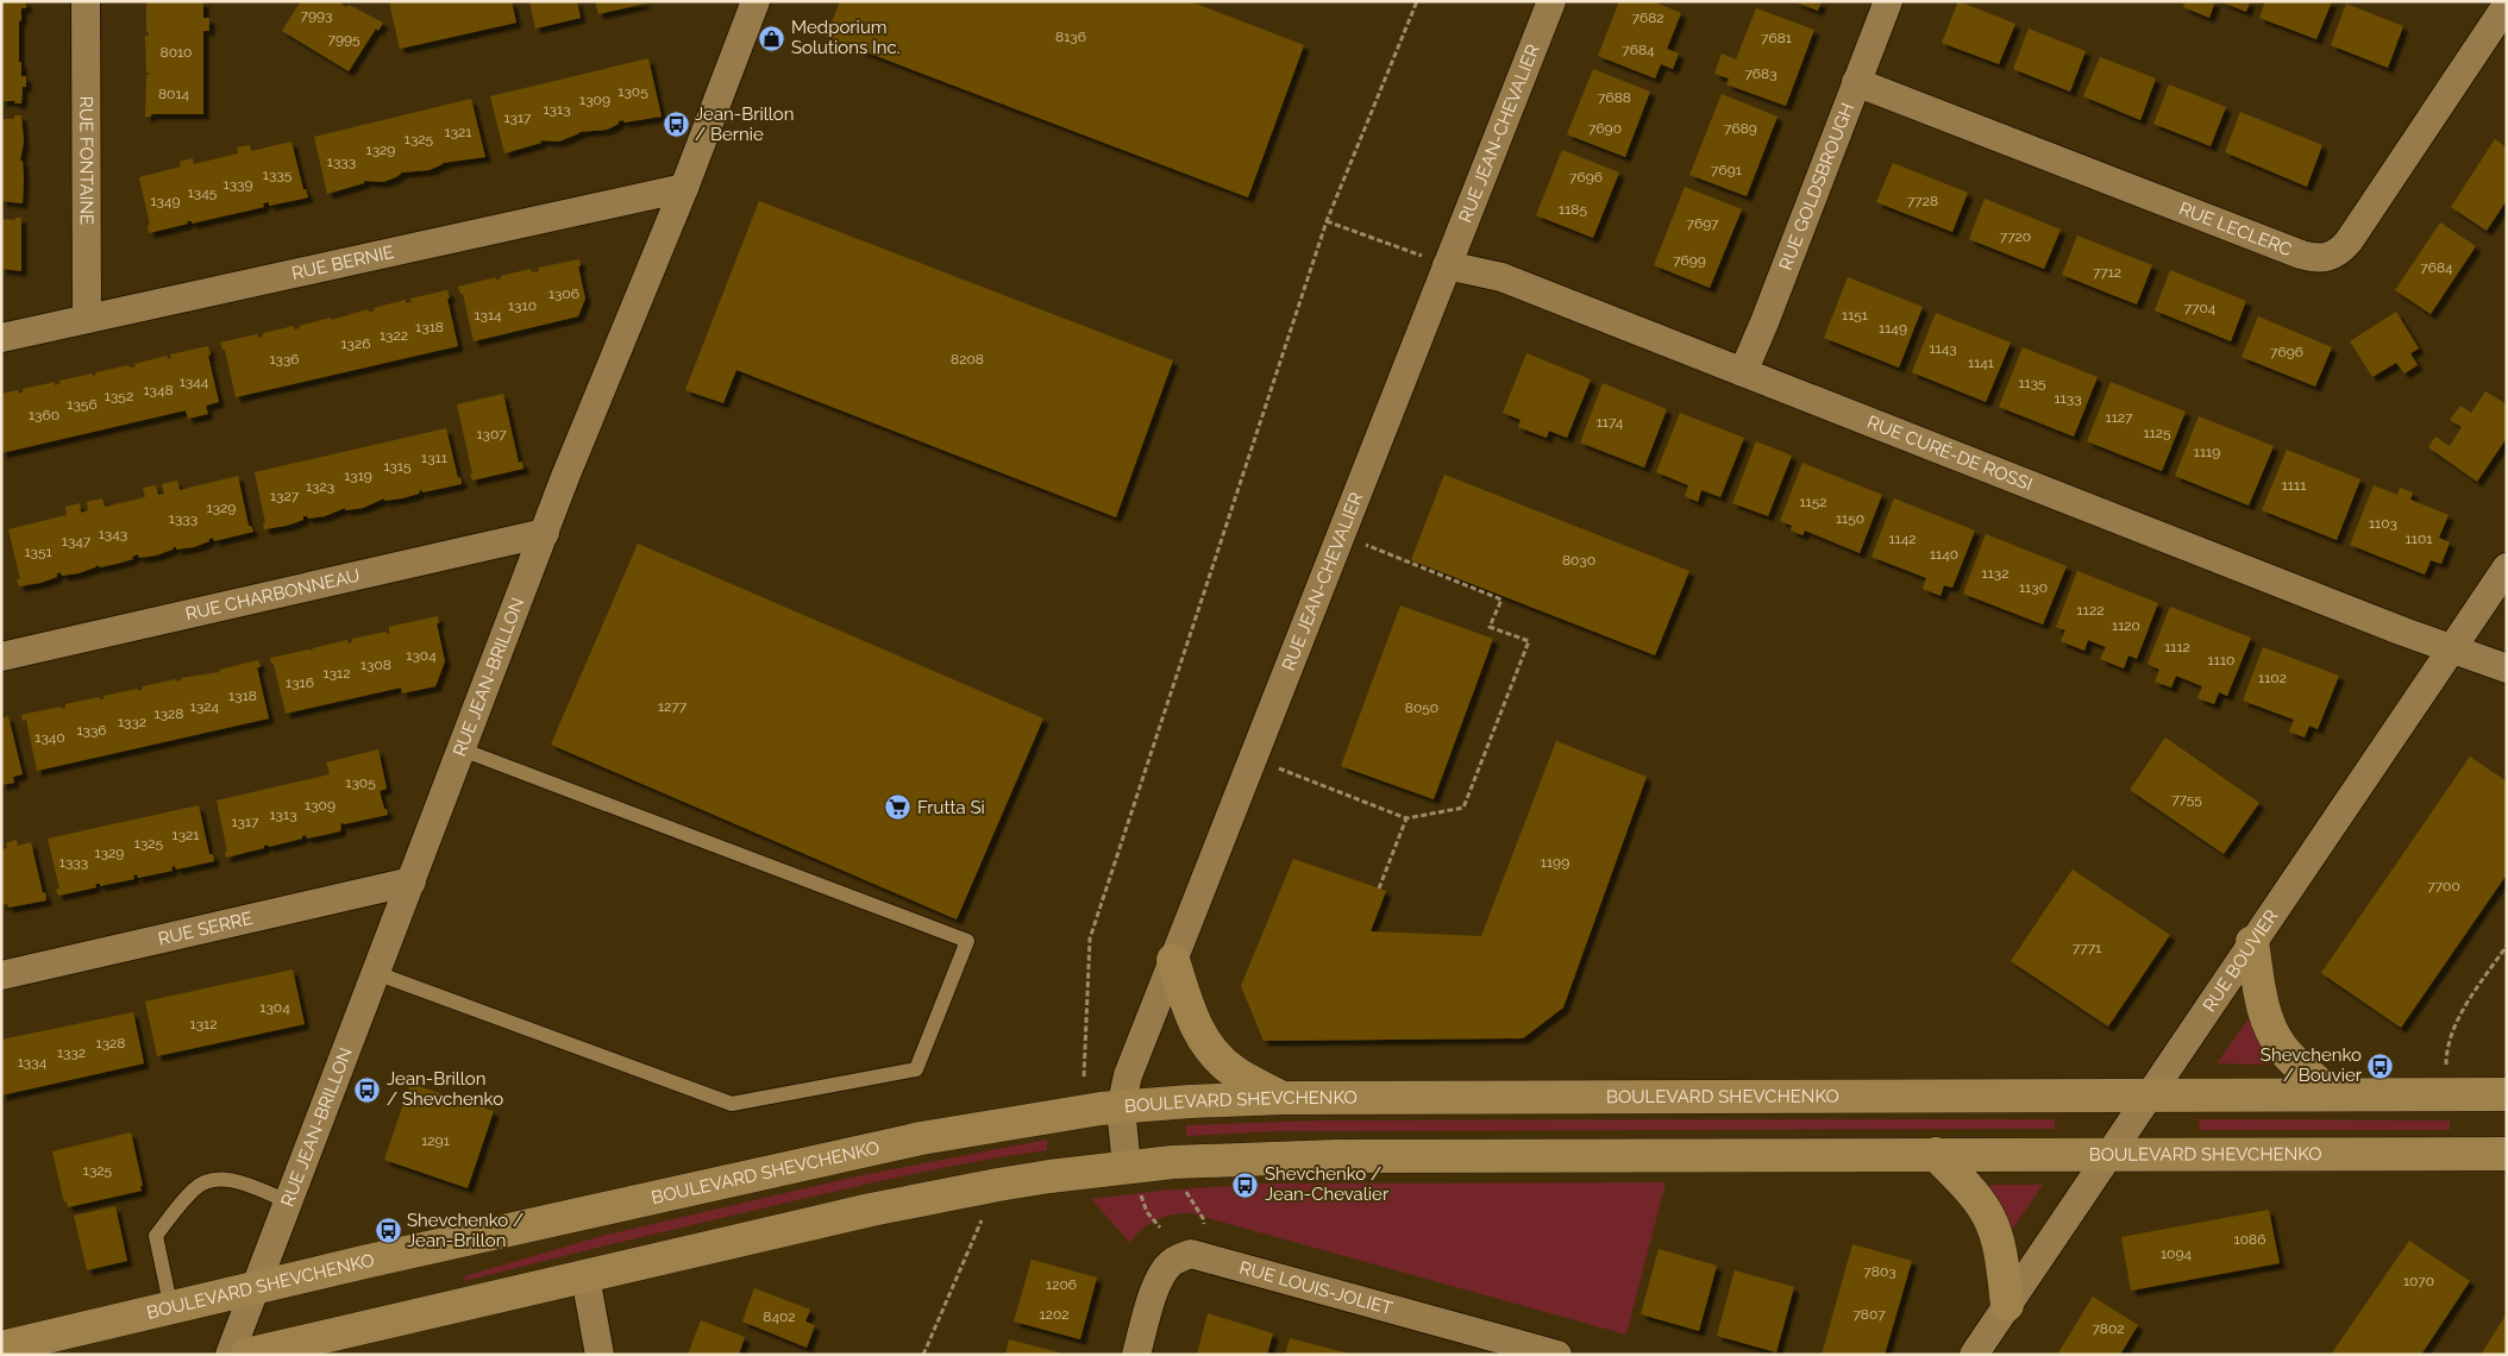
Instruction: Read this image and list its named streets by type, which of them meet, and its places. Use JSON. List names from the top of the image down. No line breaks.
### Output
{"streets":{"street":["RUE JEAN-CHEVALIER","RUE FONTAINE","RUE GOLDSBROUGH","RUE LECLERC","RUE BERNIE","RUE CURÉ-DE ROSSI","RUE CHARBONNEAU","RUE JEAN-BRILLON","RUE SERRE","RUE BOUVIER","BOULEVARD SHEVCHENKO","RUE LOUIS-JOLIET"]},"crossings":[["RUE JEAN-CHEVALIER","RUE CURÉ-DE ROSSI"],["RUE JEAN-CHEVALIER","BOULEVARD SHEVCHENKO"],["RUE FONTAINE","RUE BERNIE"],["RUE GOLDSBROUGH","RUE LECLERC"],["RUE GOLDSBROUGH","RUE CURÉ-DE ROSSI"],["RUE BERNIE","RUE JEAN-BRILLON"],["RUE CURÉ-DE ROSSI","RUE BOUVIER"],["RUE CHARBONNEAU","RUE JEAN-BRILLON"],["RUE JEAN-BRILLON","RUE SERRE"],["RUE JEAN-BRILLON","BOULEVARD SHEVCHENKO"],["RUE BOUVIER","BOULEVARD SHEVCHENKO"]],"places":{"shop":["Medporium Solutions Inc."],"bus stop":["Jean-Brillon / Bernie","Shevchenko / Bouvier","Jean-Brillon / Shevchenko","Shevchenko / Jean-Chevalier","Shevchenko / Jean-Brillon"],"supermarket":["Frutta Si"]},"house_numbers":["7993","7682","8136","7681","7995","7684","8010","7683","1305","8014","7688","1309","1313","1317","7690","7689","1321","1325","1329","1333","7691","1335","7696","1339","1345","1349","7728","1185","7697","7720","7699","7684","7712","1306","1310","7704","1314","1151","1318","1149","1322","1326","1143","7696","1336","8208","1141","1344","1135","1348","1352","1133","1356","1360","1127","1174","1125","1307","1119","1311","1315","1319","1111","1323","1327","1152","1329","1333","1150","1103","1343","1142","1101","1347","1351","1140","8030","1132","1130","1122","1120","1112","1304","1110","1308","1312","1102","1316","1318","1324","1277","8050","1328","1332","1336","1340","1305","7755","1309","1313","1317","1321","1325","1329","1333","1199","7700","7771","1304","1312","1328","1332","1334","1291","1325","1086","1094","7803","1070","1206","1202","7807","8402","7802"]}
